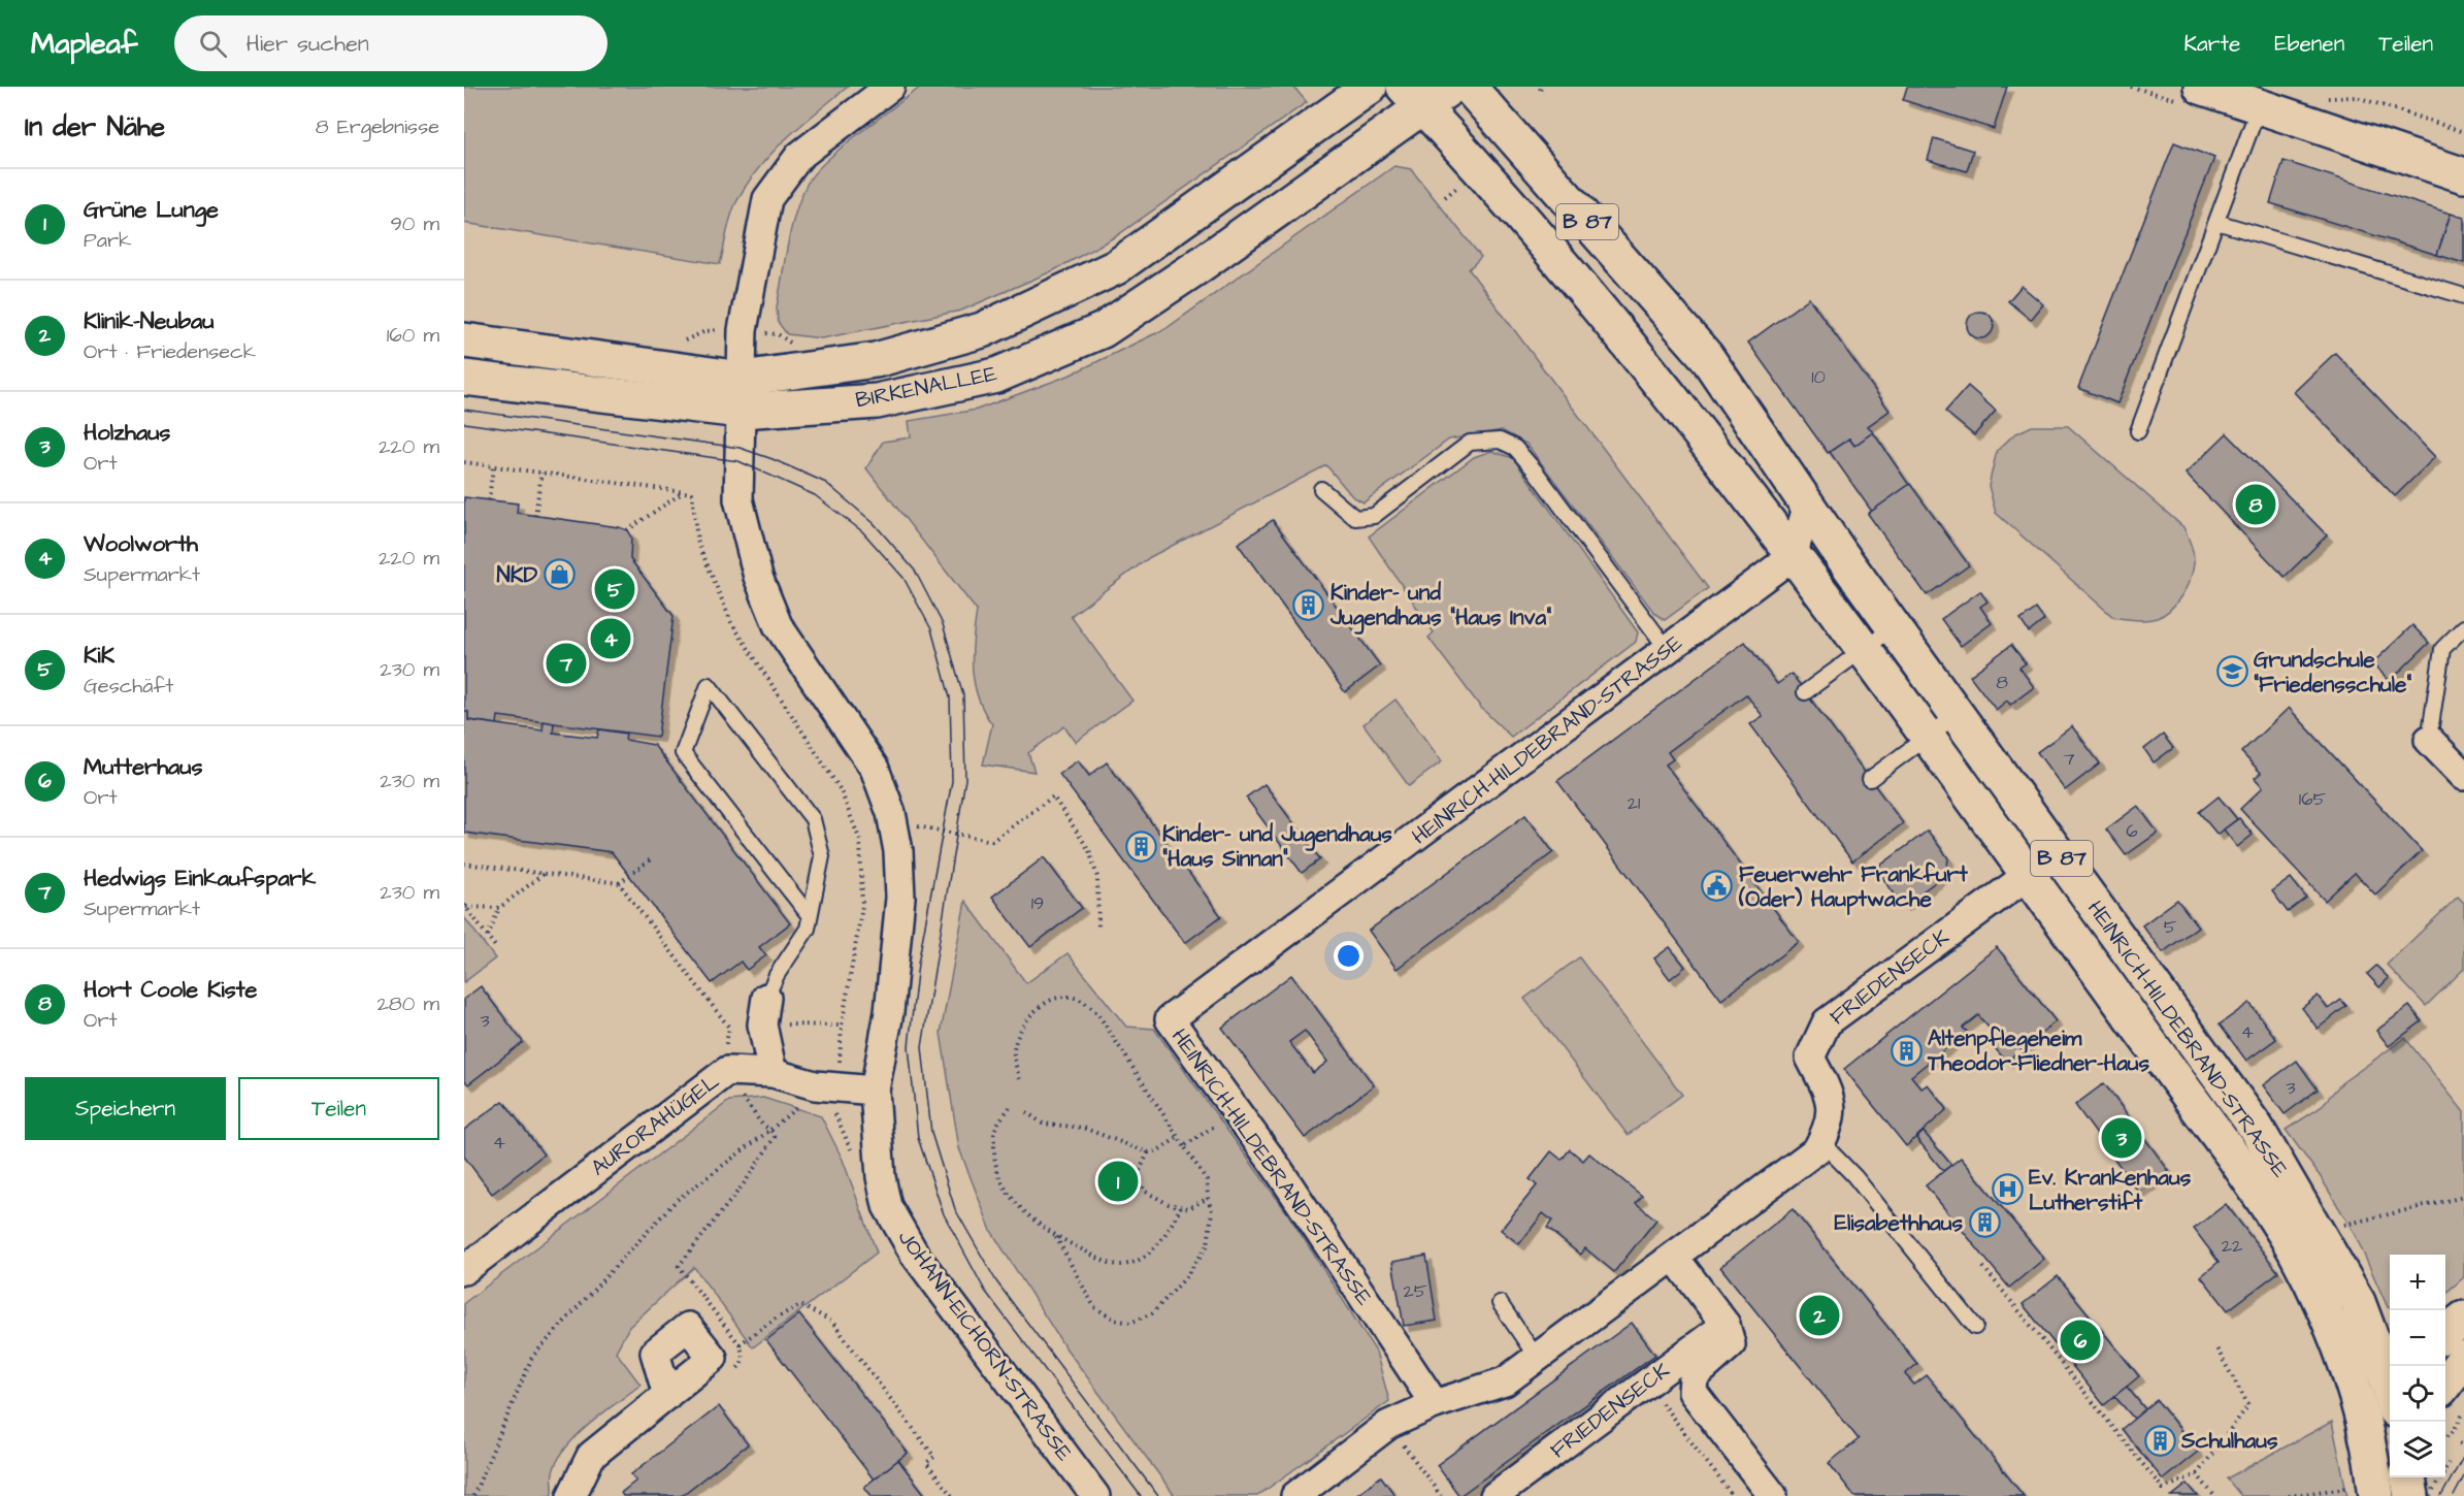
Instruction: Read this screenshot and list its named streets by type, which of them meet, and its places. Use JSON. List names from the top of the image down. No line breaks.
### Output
{"streets":{"main road":["B 87","BIRKENALLEE","HEINRICH-HILDEBRAND-STRASSE"],"street":["FRIEDENSECK","AURORAHÜGEL","JOHANN-EICHORN-STRASSE"]},"crossings":[["B 87","HEINRICH-HILDEBRAND-STRASSE"],["BIRKENALLEE","HEINRICH-HILDEBRAND-STRASSE"],["BIRKENALLEE","JOHANN-EICHORN-STRASSE"],["HEINRICH-HILDEBRAND-STRASSE","FRIEDENSECK"],["AURORAHÜGEL","JOHANN-EICHORN-STRASSE"]],"places":{"shop":["NKD"],"building":["Kinder- und Jugendhaus \"Haus Inva\"","Kinder- und Jugendhaus \"Haus Sinnan\"","Altenpflegeheim Theodor-Fliedner-Haus","Elisabethhaus","Schulhaus"],"school or university":["Grundschule \"Friedensschule\""],"public building":["Feuerwehr Frankfurt (Oder) Hauptwache"],"hospital":["Ev. Krankenhaus Lutherstift"]},"house_numbers":["10","8","7","165","21","6","19","5","3","4","3","4","22","25"],"page":{"header":"Mapleaf","search":"Hier suchen","nav":["Karte","Ebenen","Teilen"],"heading":["In der Nähe","8 Ergebnisse"],"list":[{"mark":"1","name":"Grüne Lunge","note":"Park","value":"90 m"},{"mark":"2","name":"Klinik-Neubau","note":"Ort · Friedenseck","value":"160 m"},{"mark":"3","name":"Holzhaus","note":"Ort","value":"220 m"},{"mark":"4","name":"Woolworth","note":"Supermarkt","value":"220 m"},{"mark":"5","name":"KiK","note":"Geschäft","value":"230 m"},{"mark":"6","name":"Mutterhaus","note":"Ort","value":"230 m"},{"mark":"7","name":"Hedwigs Einkaufspark","note":"Supermarkt","value":"230 m"},{"mark":"8","name":"Hort Coole Kiste","note":"Ort","value":"280 m"}],"pins":["8","5","4","7","3","1","2","6"],"buttons":["Speichern","Teilen"],"map_buttons":["+","−"]}}
